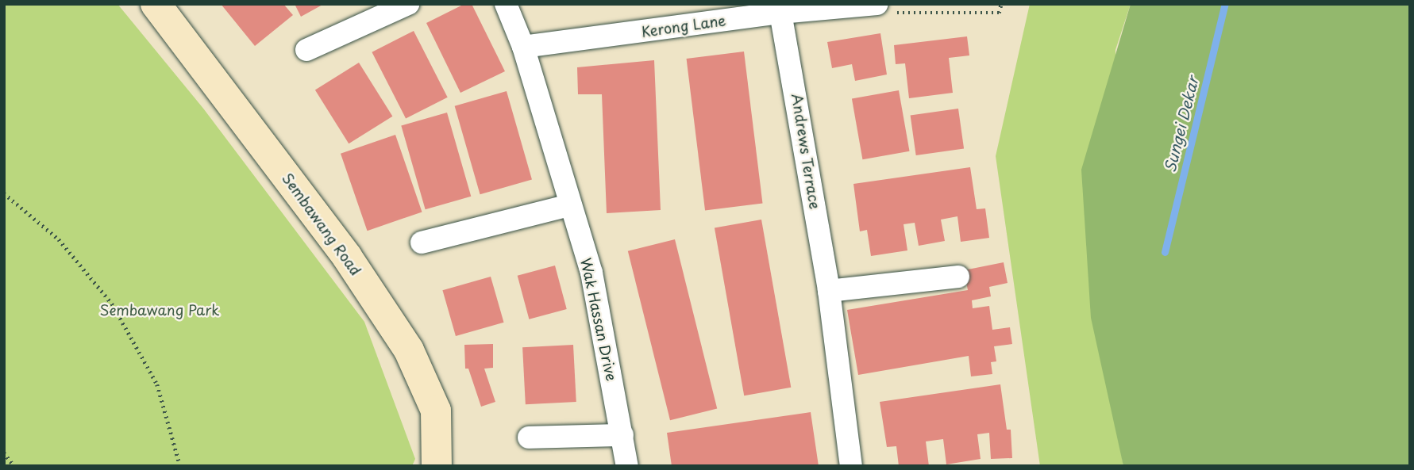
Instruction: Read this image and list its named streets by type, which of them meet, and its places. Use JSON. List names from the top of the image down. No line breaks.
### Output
{"streets":{"street":["Kerong Lane","Andrews Terrace","Sembawang Road","Wak Hassan Drive"]},"crossings":[["Kerong Lane","Andrews Terrace"],["Kerong Lane","Wak Hassan Drive"]],"water":["Sungei Dekar"],"parks":["Sembawang Park"]}
